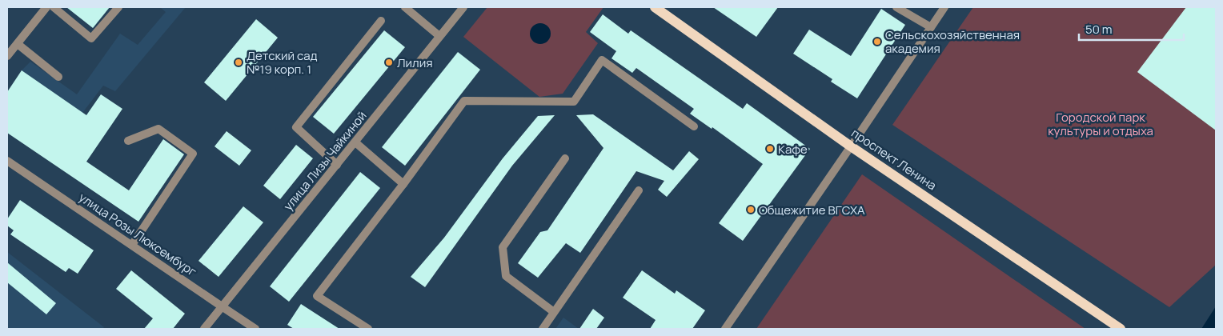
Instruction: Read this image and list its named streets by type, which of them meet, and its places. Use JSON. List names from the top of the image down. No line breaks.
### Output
{"streets":{"main road":["проспект Ленина"],"street":["улица Лизы Чайкиной","улица Розы Люксембург"]},"crossings":[["улица Лизы Чайкиной","улица Розы Люксембург"]],"parks":["Городской парк культуры и отдыха"],"places":["Сельскохозяйственная академия","Детский сад №19 корп. 1","Лилия","Кафе","Общежитие ВГСХА"],"scale_bar":"50 m"}
